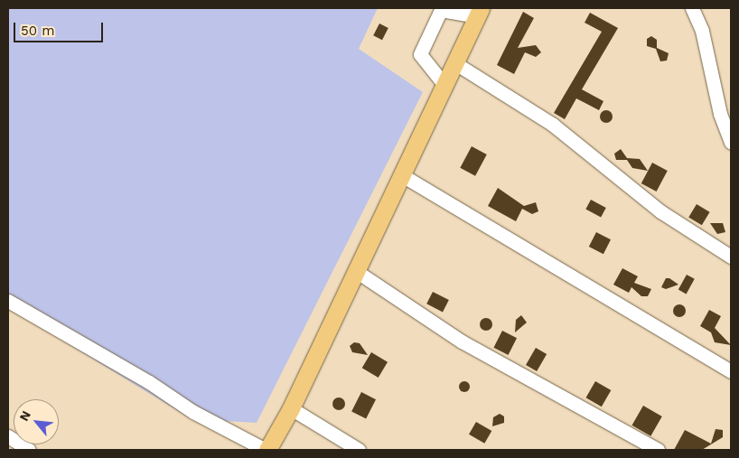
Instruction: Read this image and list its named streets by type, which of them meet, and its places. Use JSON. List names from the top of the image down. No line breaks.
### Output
{"scale_bar":"50 m","north":"top left"}
